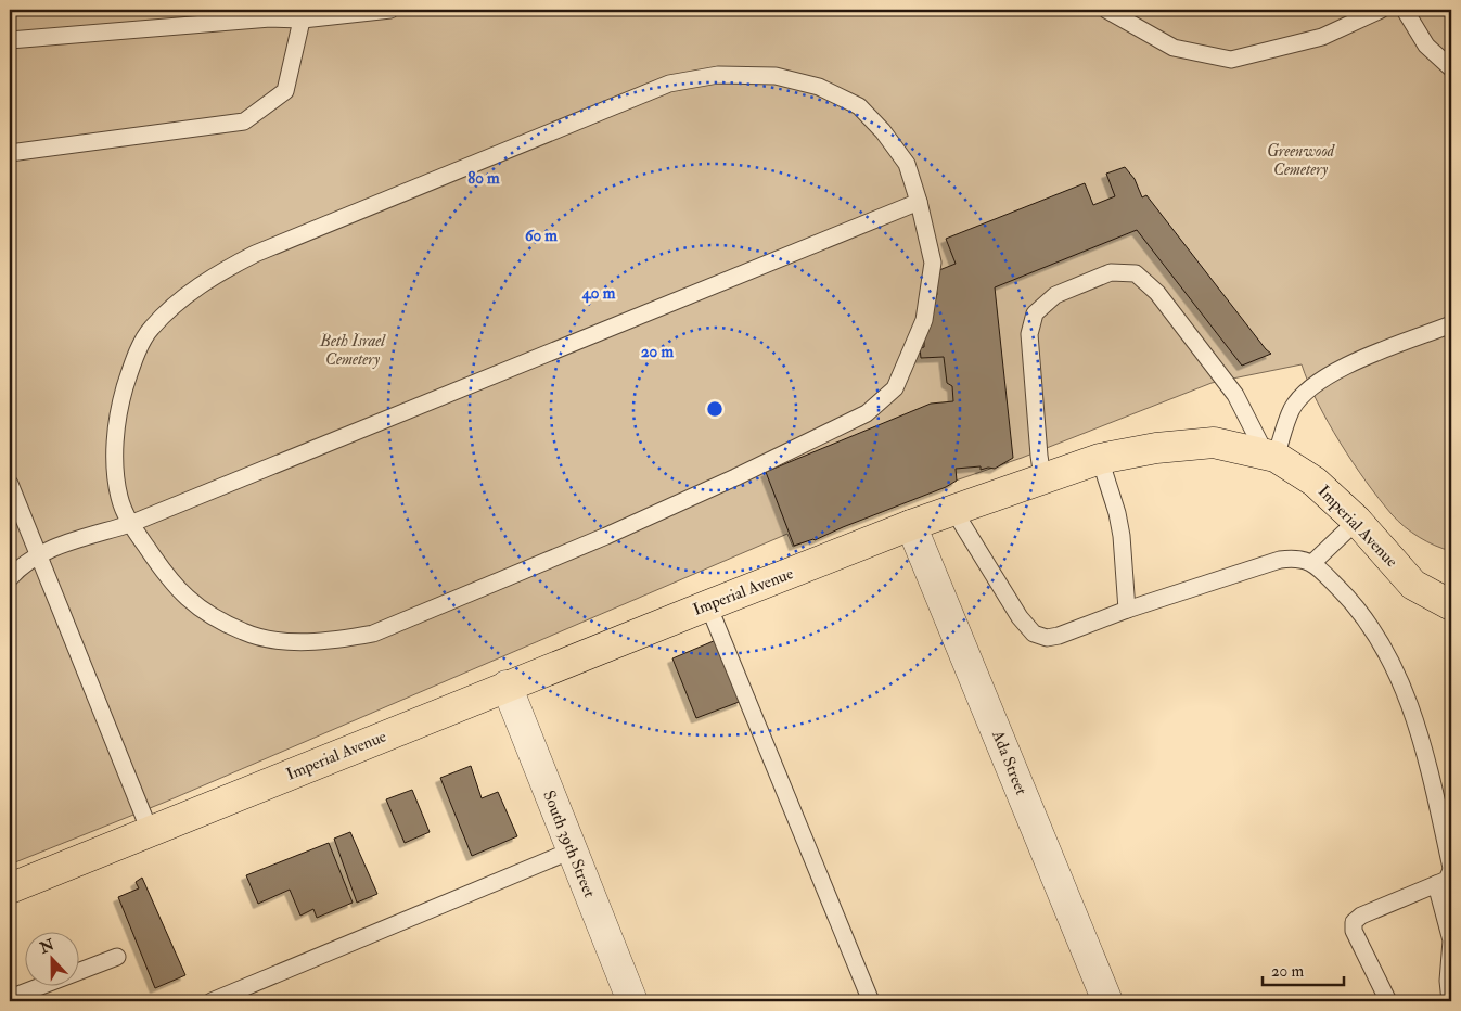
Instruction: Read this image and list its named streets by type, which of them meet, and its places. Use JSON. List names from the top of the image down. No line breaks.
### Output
{"streets":{"main road":["Imperial Avenue"],"street":["Ada Street","South 39th Street"]},"crossings":[["Imperial Avenue","Ada Street"],["Imperial Avenue","South 39th Street"]],"parks":["Greenwood Cemetery","Beth Israel Cemetery"],"scale_bar":"20 m","north":"top","rings":["80 m","60 m","40 m","20 m"]}
